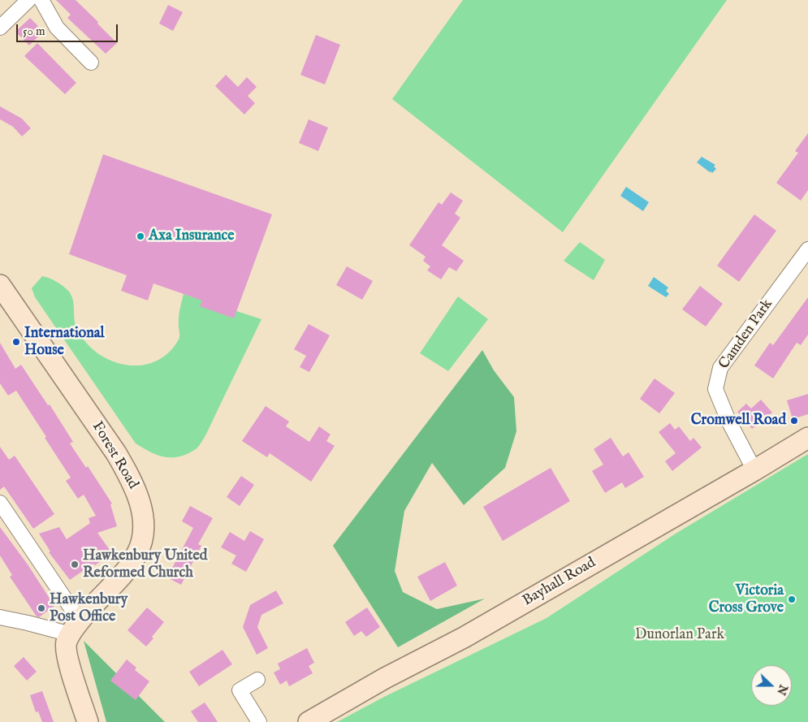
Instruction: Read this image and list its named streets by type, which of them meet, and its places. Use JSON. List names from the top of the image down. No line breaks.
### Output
{"streets":{"street":["Camden Park","Forest Road","Bayhall Road"]},"crossings":[["Camden Park","Bayhall Road"]],"parks":["Dunorlan Park"],"places":["Axa Insurance","International House","Cromwell Road","Hawkenbury United Reformed Church","Victoria Cross Grove","Hawkenbury Post Office"],"scale_bar":"50 m","north":"right"}
